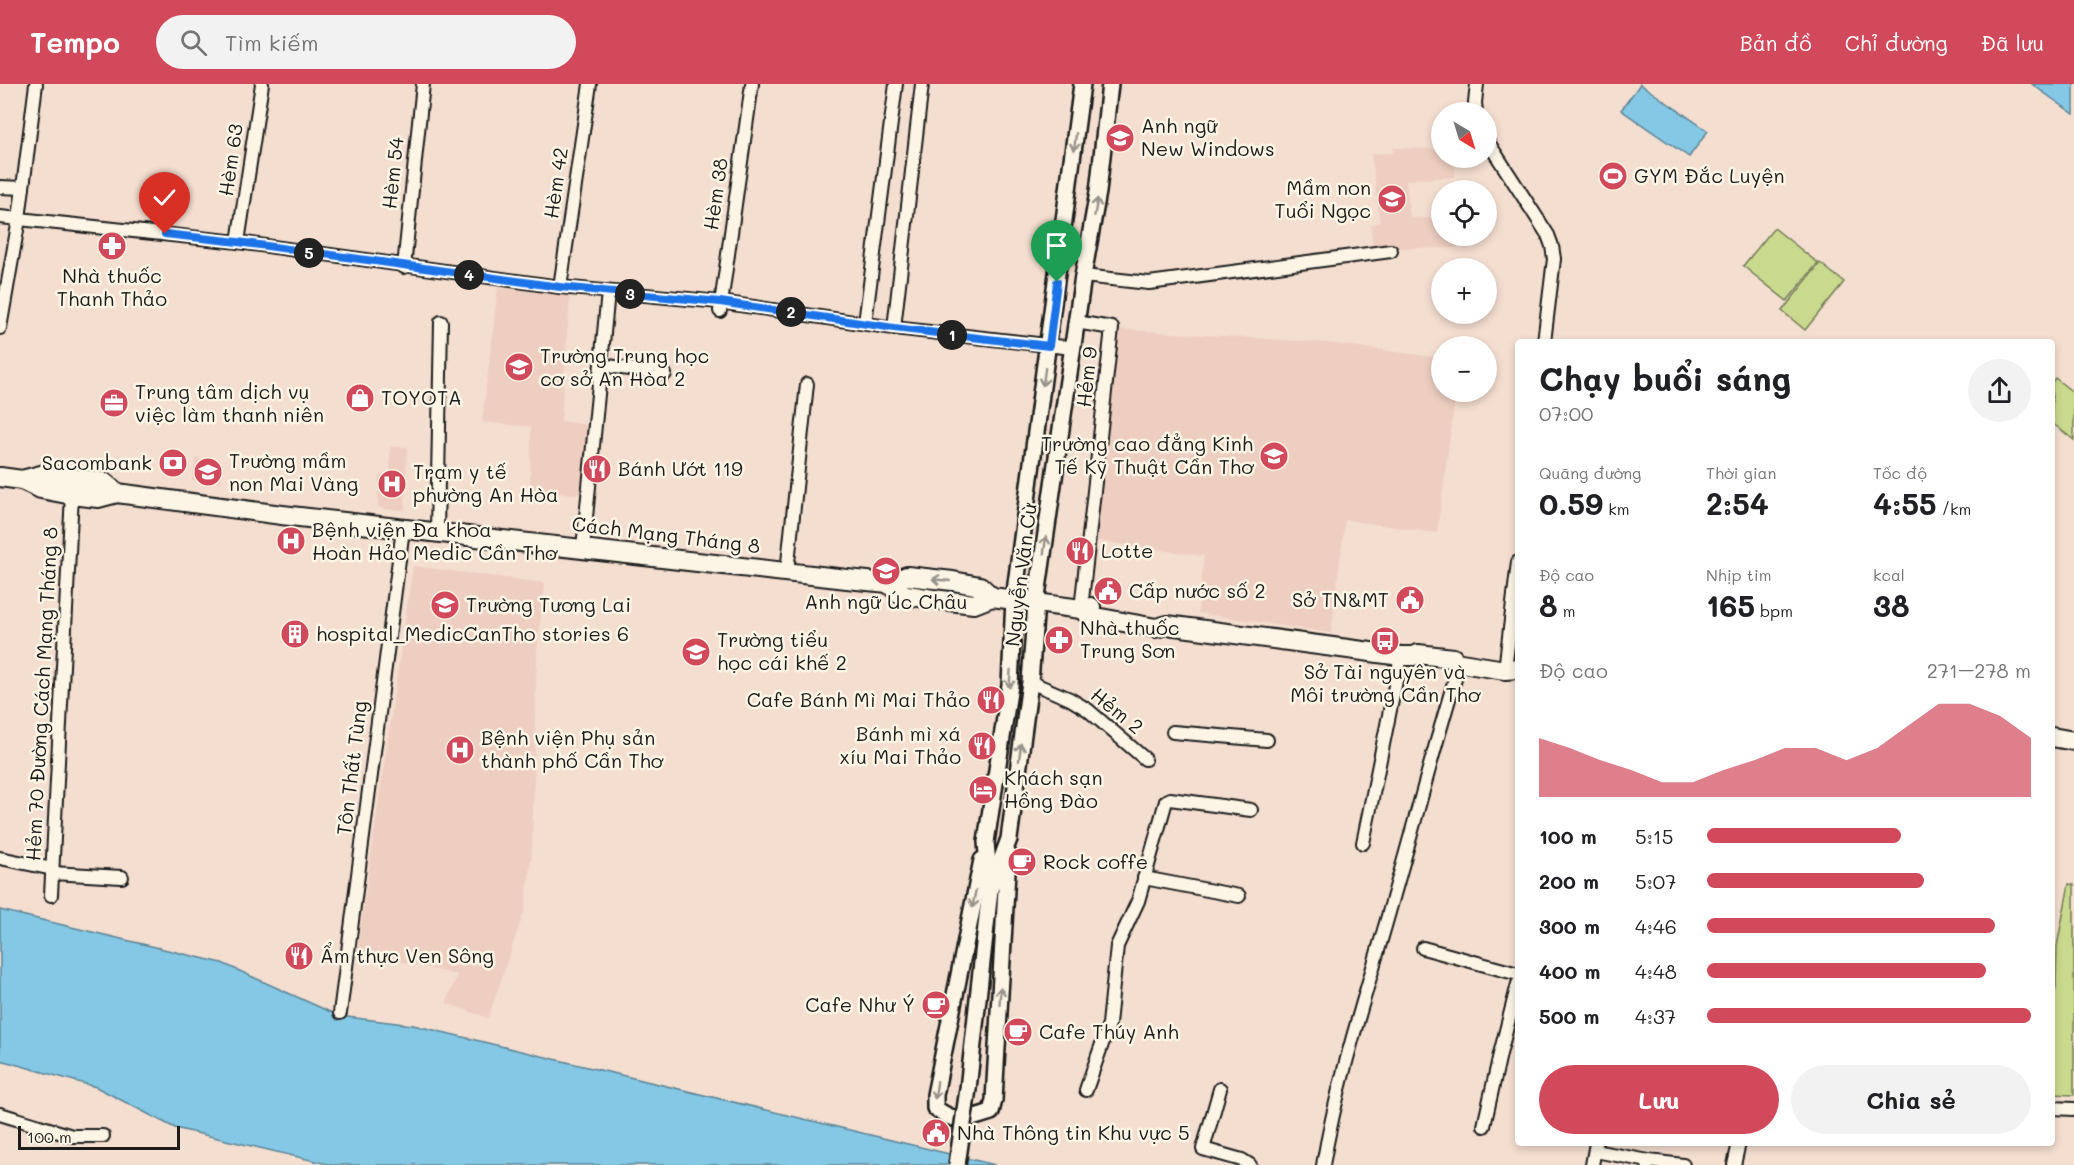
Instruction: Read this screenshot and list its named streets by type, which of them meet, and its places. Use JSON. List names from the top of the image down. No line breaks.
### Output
{"streets":{"highway":["Cách Mạng Tháng 8"],"main road":["Nguyễn Văn Cừ"],"street":["Hèm 63","Hèm 54","Hèm 42","Hèm 38","Hẻm 9","Hẻm 70 Đường Cách Mạng Tháng 8","Hẻm 2","Tôn Thất Tùng"]},"crossings":[["Hẻm 9","Cách Mạng Tháng 8"],["Hẻm 9","Nguyễn Văn Cừ"],["Cách Mạng Tháng 8","Nguyễn Văn Cừ"],["Cách Mạng Tháng 8","Hẻm 70 Đường Cách Mạng Tháng 8"],["Cách Mạng Tháng 8","Tôn Thất Tùng"],["Nguyễn Văn Cừ","Hẻm 2"]],"places":{"school or university":["Anh ngữ New Windows","Mầm non Tuổi Ngọc","Trường Trung học cơ sở An Hòa 2","Trường cao đẳng Kinh Tế Kỹ Thuật Cần Thơ","Trường mầm non Mai Vàng","Anh ngữ Úc Châu","Trường Tương Lai","Trường tiểu học cái khế 2"],"sports":["GYM Đắc Luyện"],"pharmacy":["Nhà thuốc Thanh Thảo","Nhà thuốc Trung Sơn"],"shop":["TOYOTA"],"office":["Trung tâm dịch vụ việc làm thanh niên"],"bank":["Sacombank"],"restaurant":["Bánh Ướt 119","Lotte","Cafe Bánh Mì Mai Thảo","Bánh mì xá xíu Mai Thảo","Ẩm thực Ven Sông"],"hospital":["Trạm y tế phường An Hòa","Bệnh viện Đa khoa Hoàn Hảo Medic Cần Thơ","Bệnh viện Phụ sản thành phố Cần Thơ"],"public building":["Cấp nước số 2","Sở TN&MT","Nhà Thông tin Khu vực 5"],"building":["hospital_MedicCanTho stories 6"],"bus stop":["Sở Tài nguyên và Môi trường Cần Thơ"],"hotel":["Khách sạn Hồng Đào"],"cafe":["Rock coffe","Cafe Như Ý","Cafe Thúy Anh"]},"scale_bar":"100 m","north":"bottom right","page":{"header":"Tempo","search":"Tìm kiếm","nav":["Bản đồ","Chỉ đường","Đã lưu"],"map_buttons":["+","−"],"pins":["5","4","3","2","1"],"heading":["Chạy buổi sáng","07:00"],"stats":[["Quãng đường","0.59 km"],["Thời gian","2:54"],["Tốc độ","4:55 /km"],["Độ cao","8 m"],["Nhịp tim","165 bpm"],["kcal","38"]],"chart":["Độ cao","271–278 m"],"list":[{"name":"100 m","note":"5:15"},{"name":"200 m","note":"5:07"},{"name":"300 m","note":"4:46"},{"name":"400 m","note":"4:48"},{"name":"500 m","note":"4:37"}],"buttons":["Lưu","Chia sẻ"],"scale":"100 m"}}
